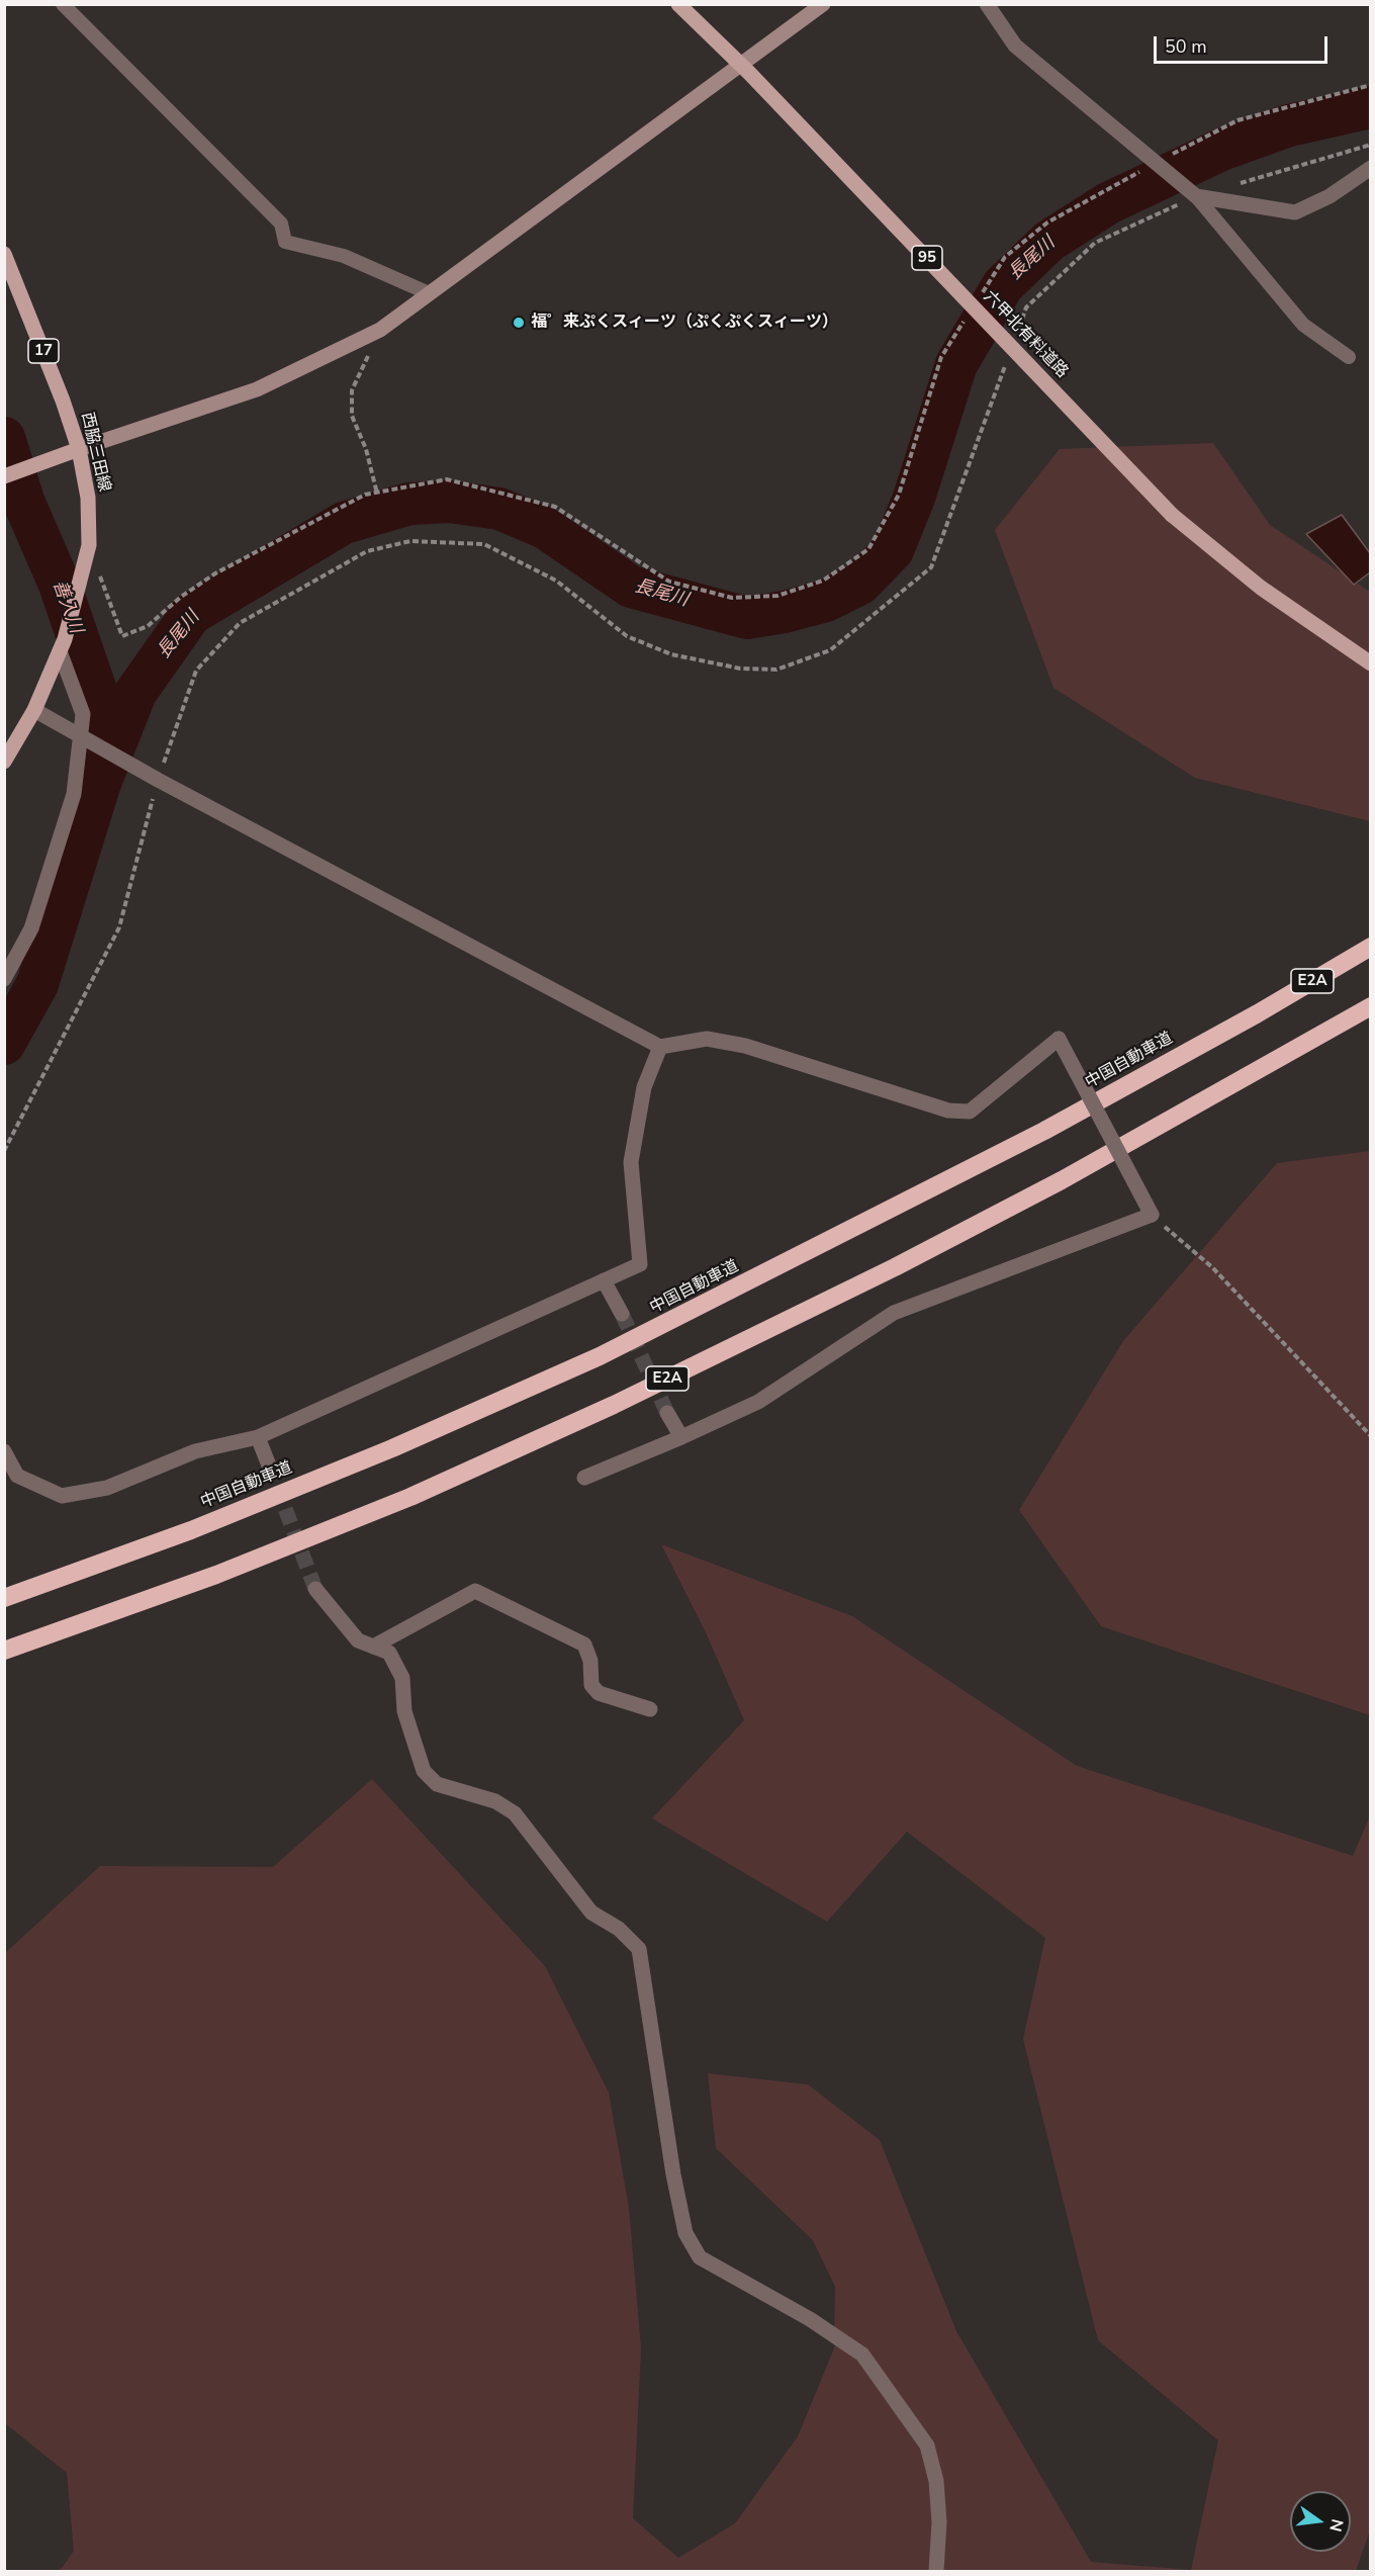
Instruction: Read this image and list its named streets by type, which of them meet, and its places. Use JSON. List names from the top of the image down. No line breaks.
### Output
{"streets":{"highway":["E2A","中国自動車道"],"main road":["95","六甲北有料道路","17","西脇三田線"]},"water":["長尾川","善入川"],"places":["福゜来ぷくスィーツ（ぷくぷくスィーツ）"],"scale_bar":"50 m","north":"right"}
